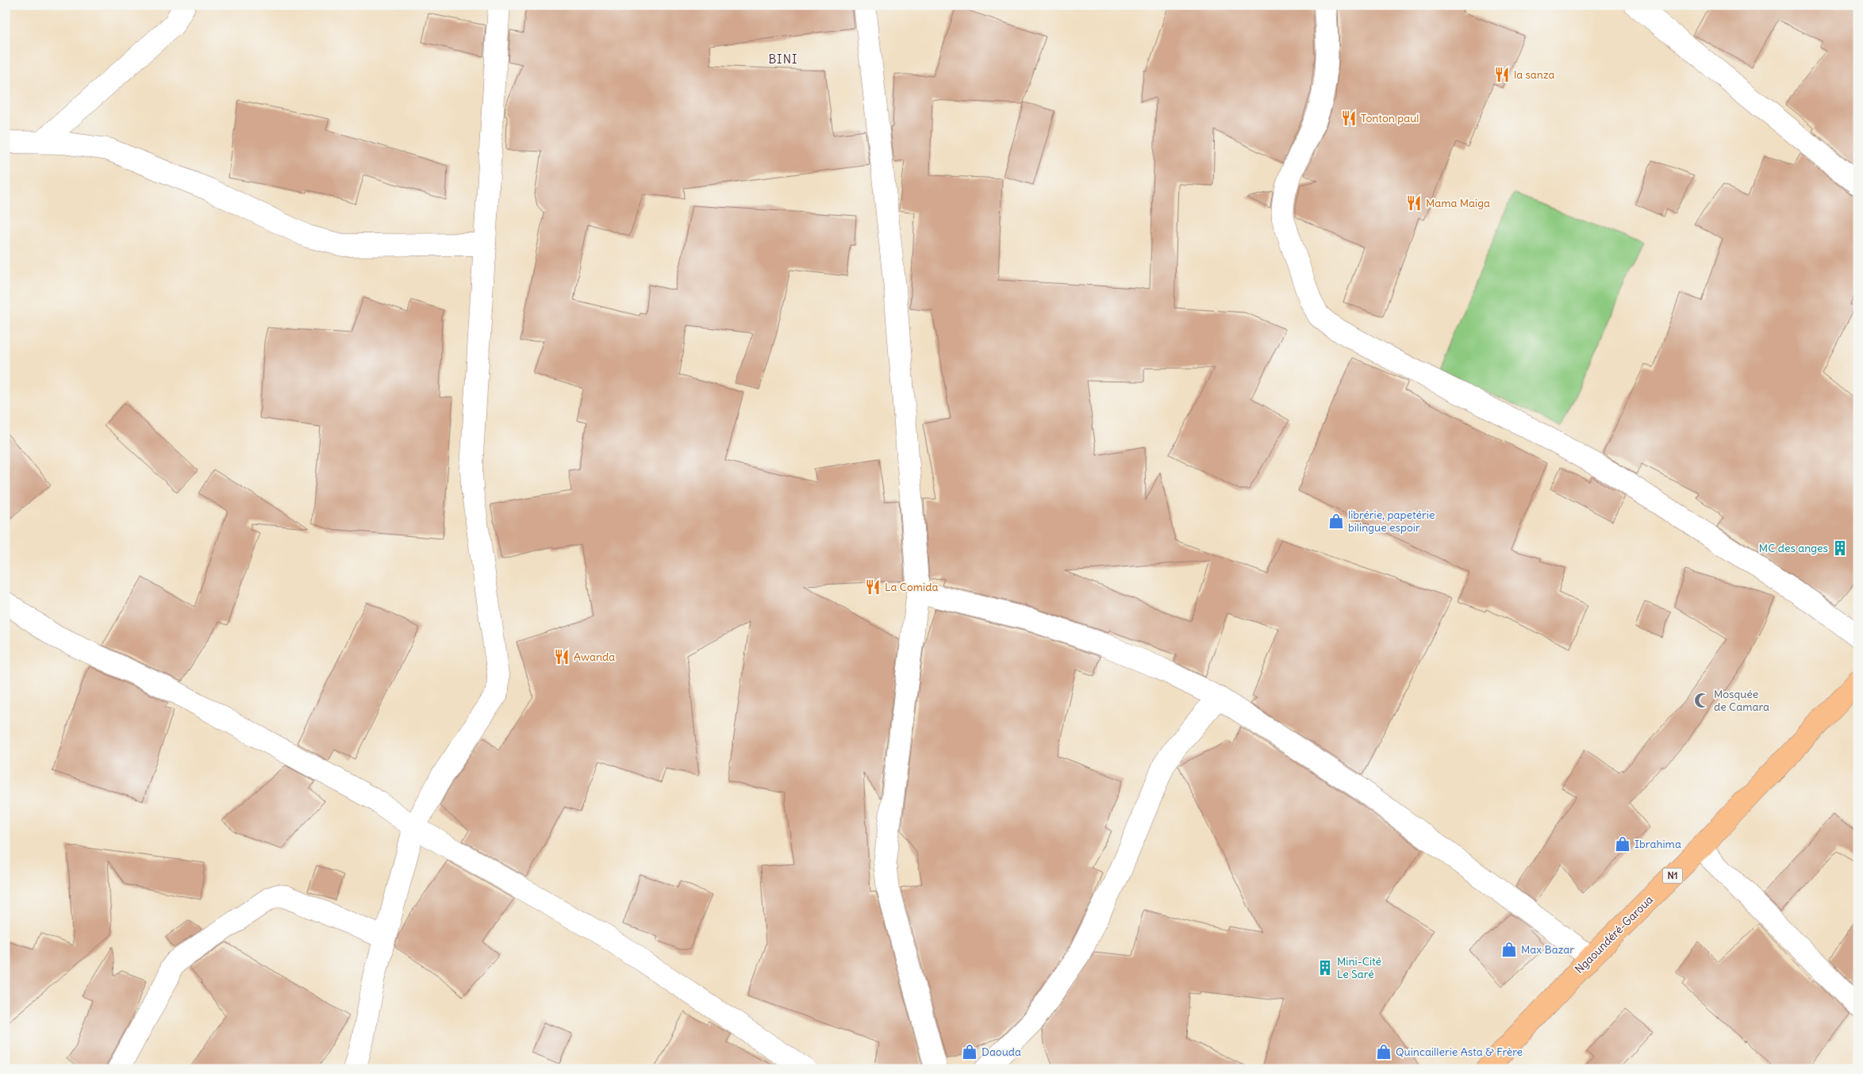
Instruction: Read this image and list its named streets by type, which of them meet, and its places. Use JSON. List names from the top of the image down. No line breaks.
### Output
{"streets":{"highway":["N1","Ngaoundéré-Garoua"]},"districts":["BINI"],"places":{"restaurant":["la sanza","Tonton paul","Mama Maiga","La Comida","Awanda"],"shop":["librérie, papetérie bilingue espoir","Ibrahima","Max Bazar","Daouda","Quincaillerie Asta & Frère"],"building":["MC des anges","Mini-Cité Le Saré"],"mosque":["Mosquée de Camara"]}}
